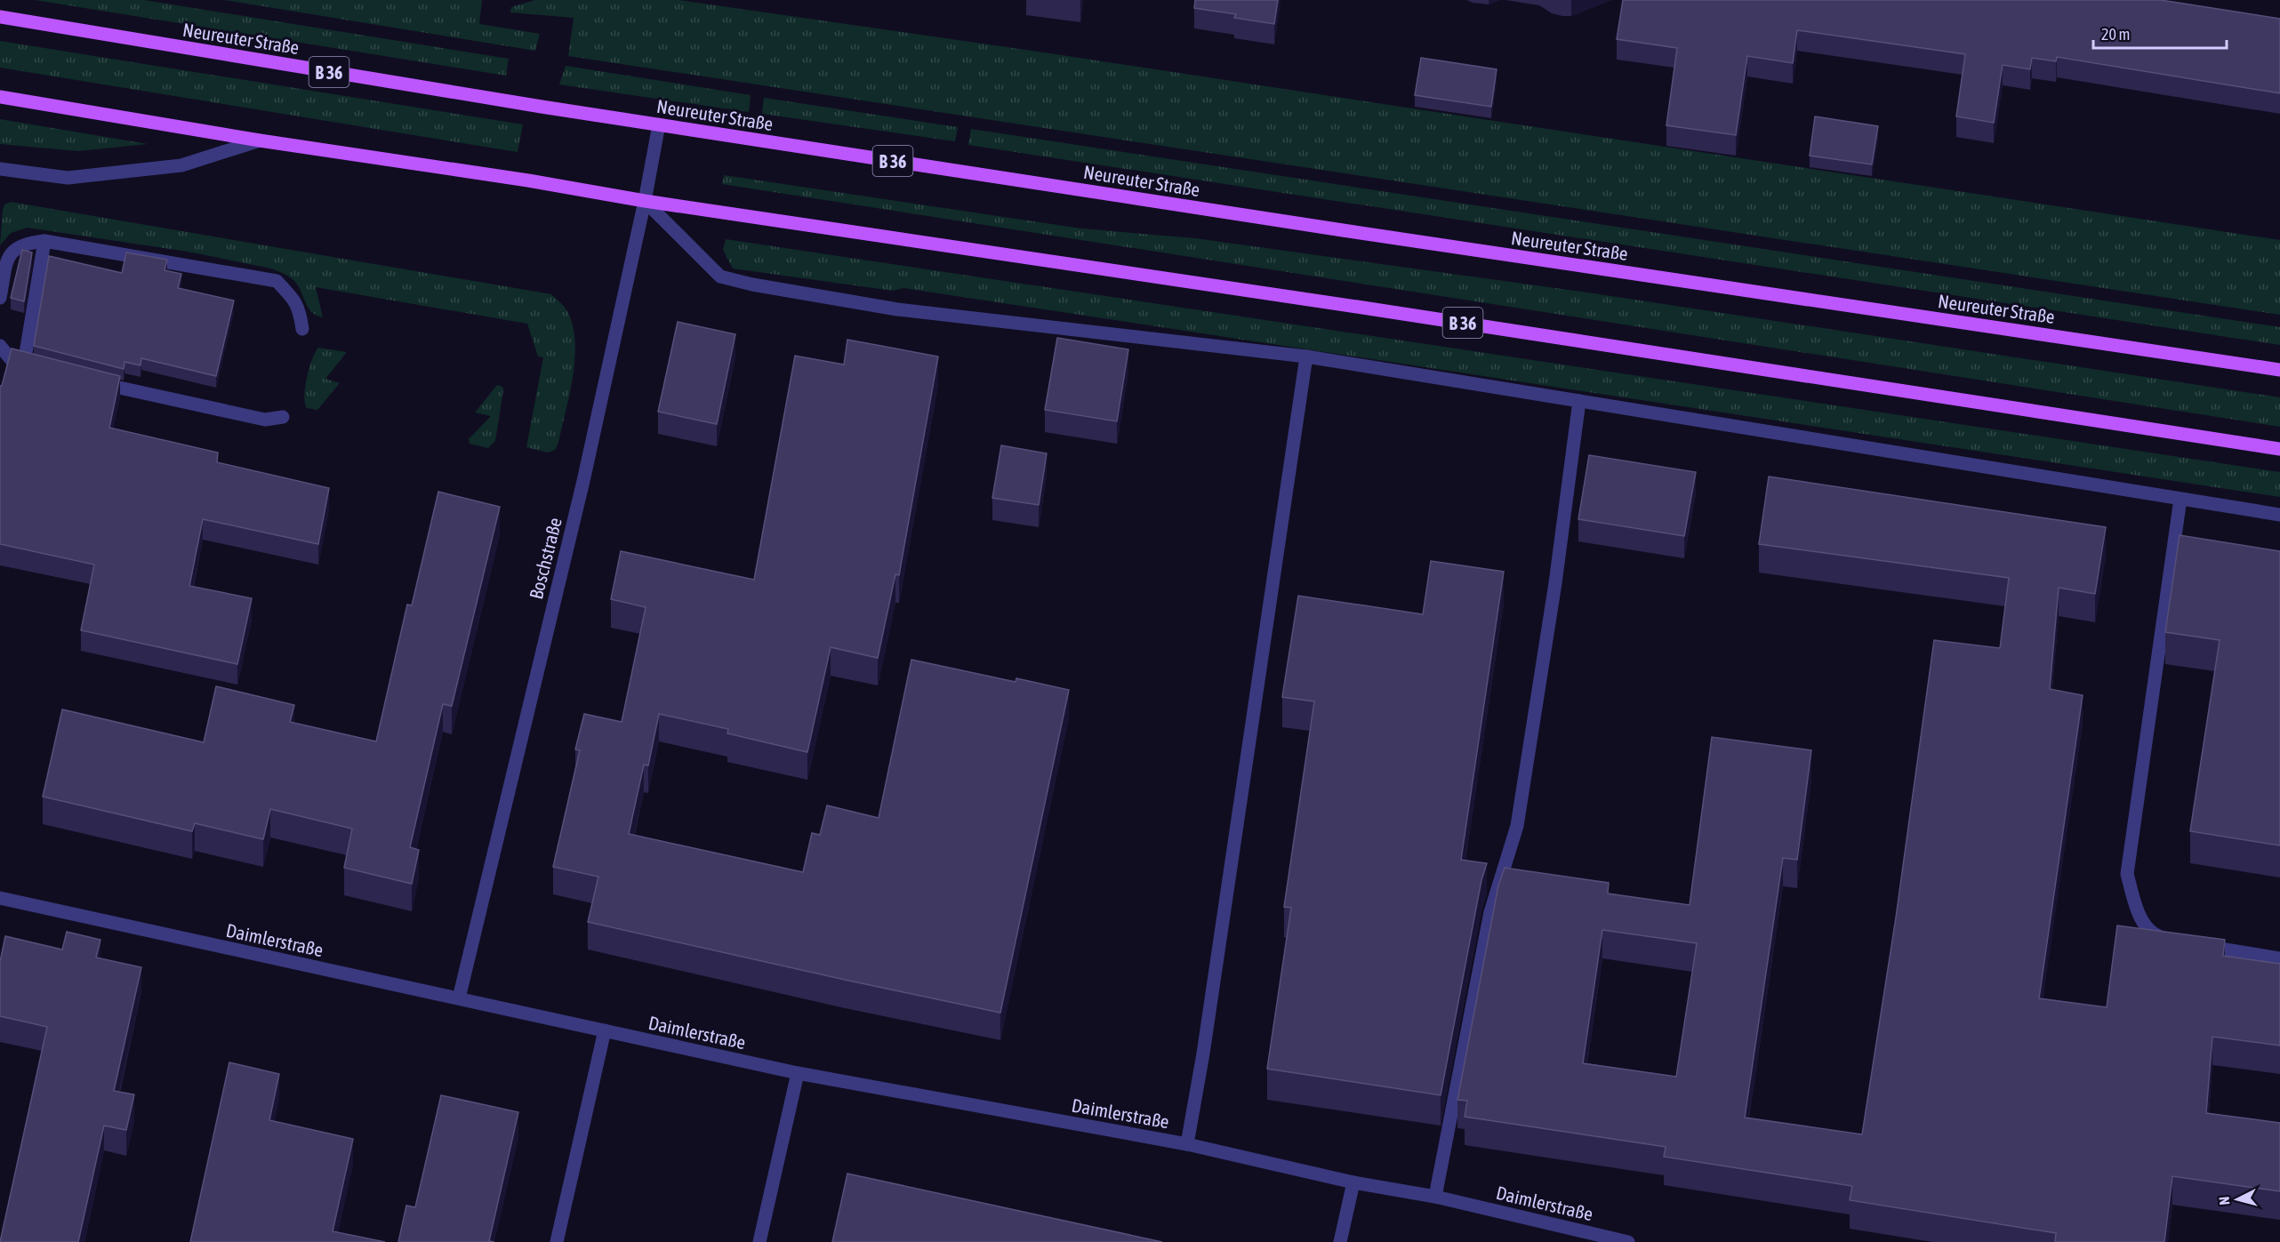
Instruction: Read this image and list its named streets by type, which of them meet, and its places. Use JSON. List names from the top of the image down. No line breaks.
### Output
{"streets":{"main road":["Neureuter Straße","B 36"],"street":["Boschstraße","Daimlerstraße"]},"crossings":[["Neureuter Straße","Boschstraße"],["B 36","Boschstraße"],["Boschstraße","Daimlerstraße"]],"scale_bar":"20 m","north":"left"}
